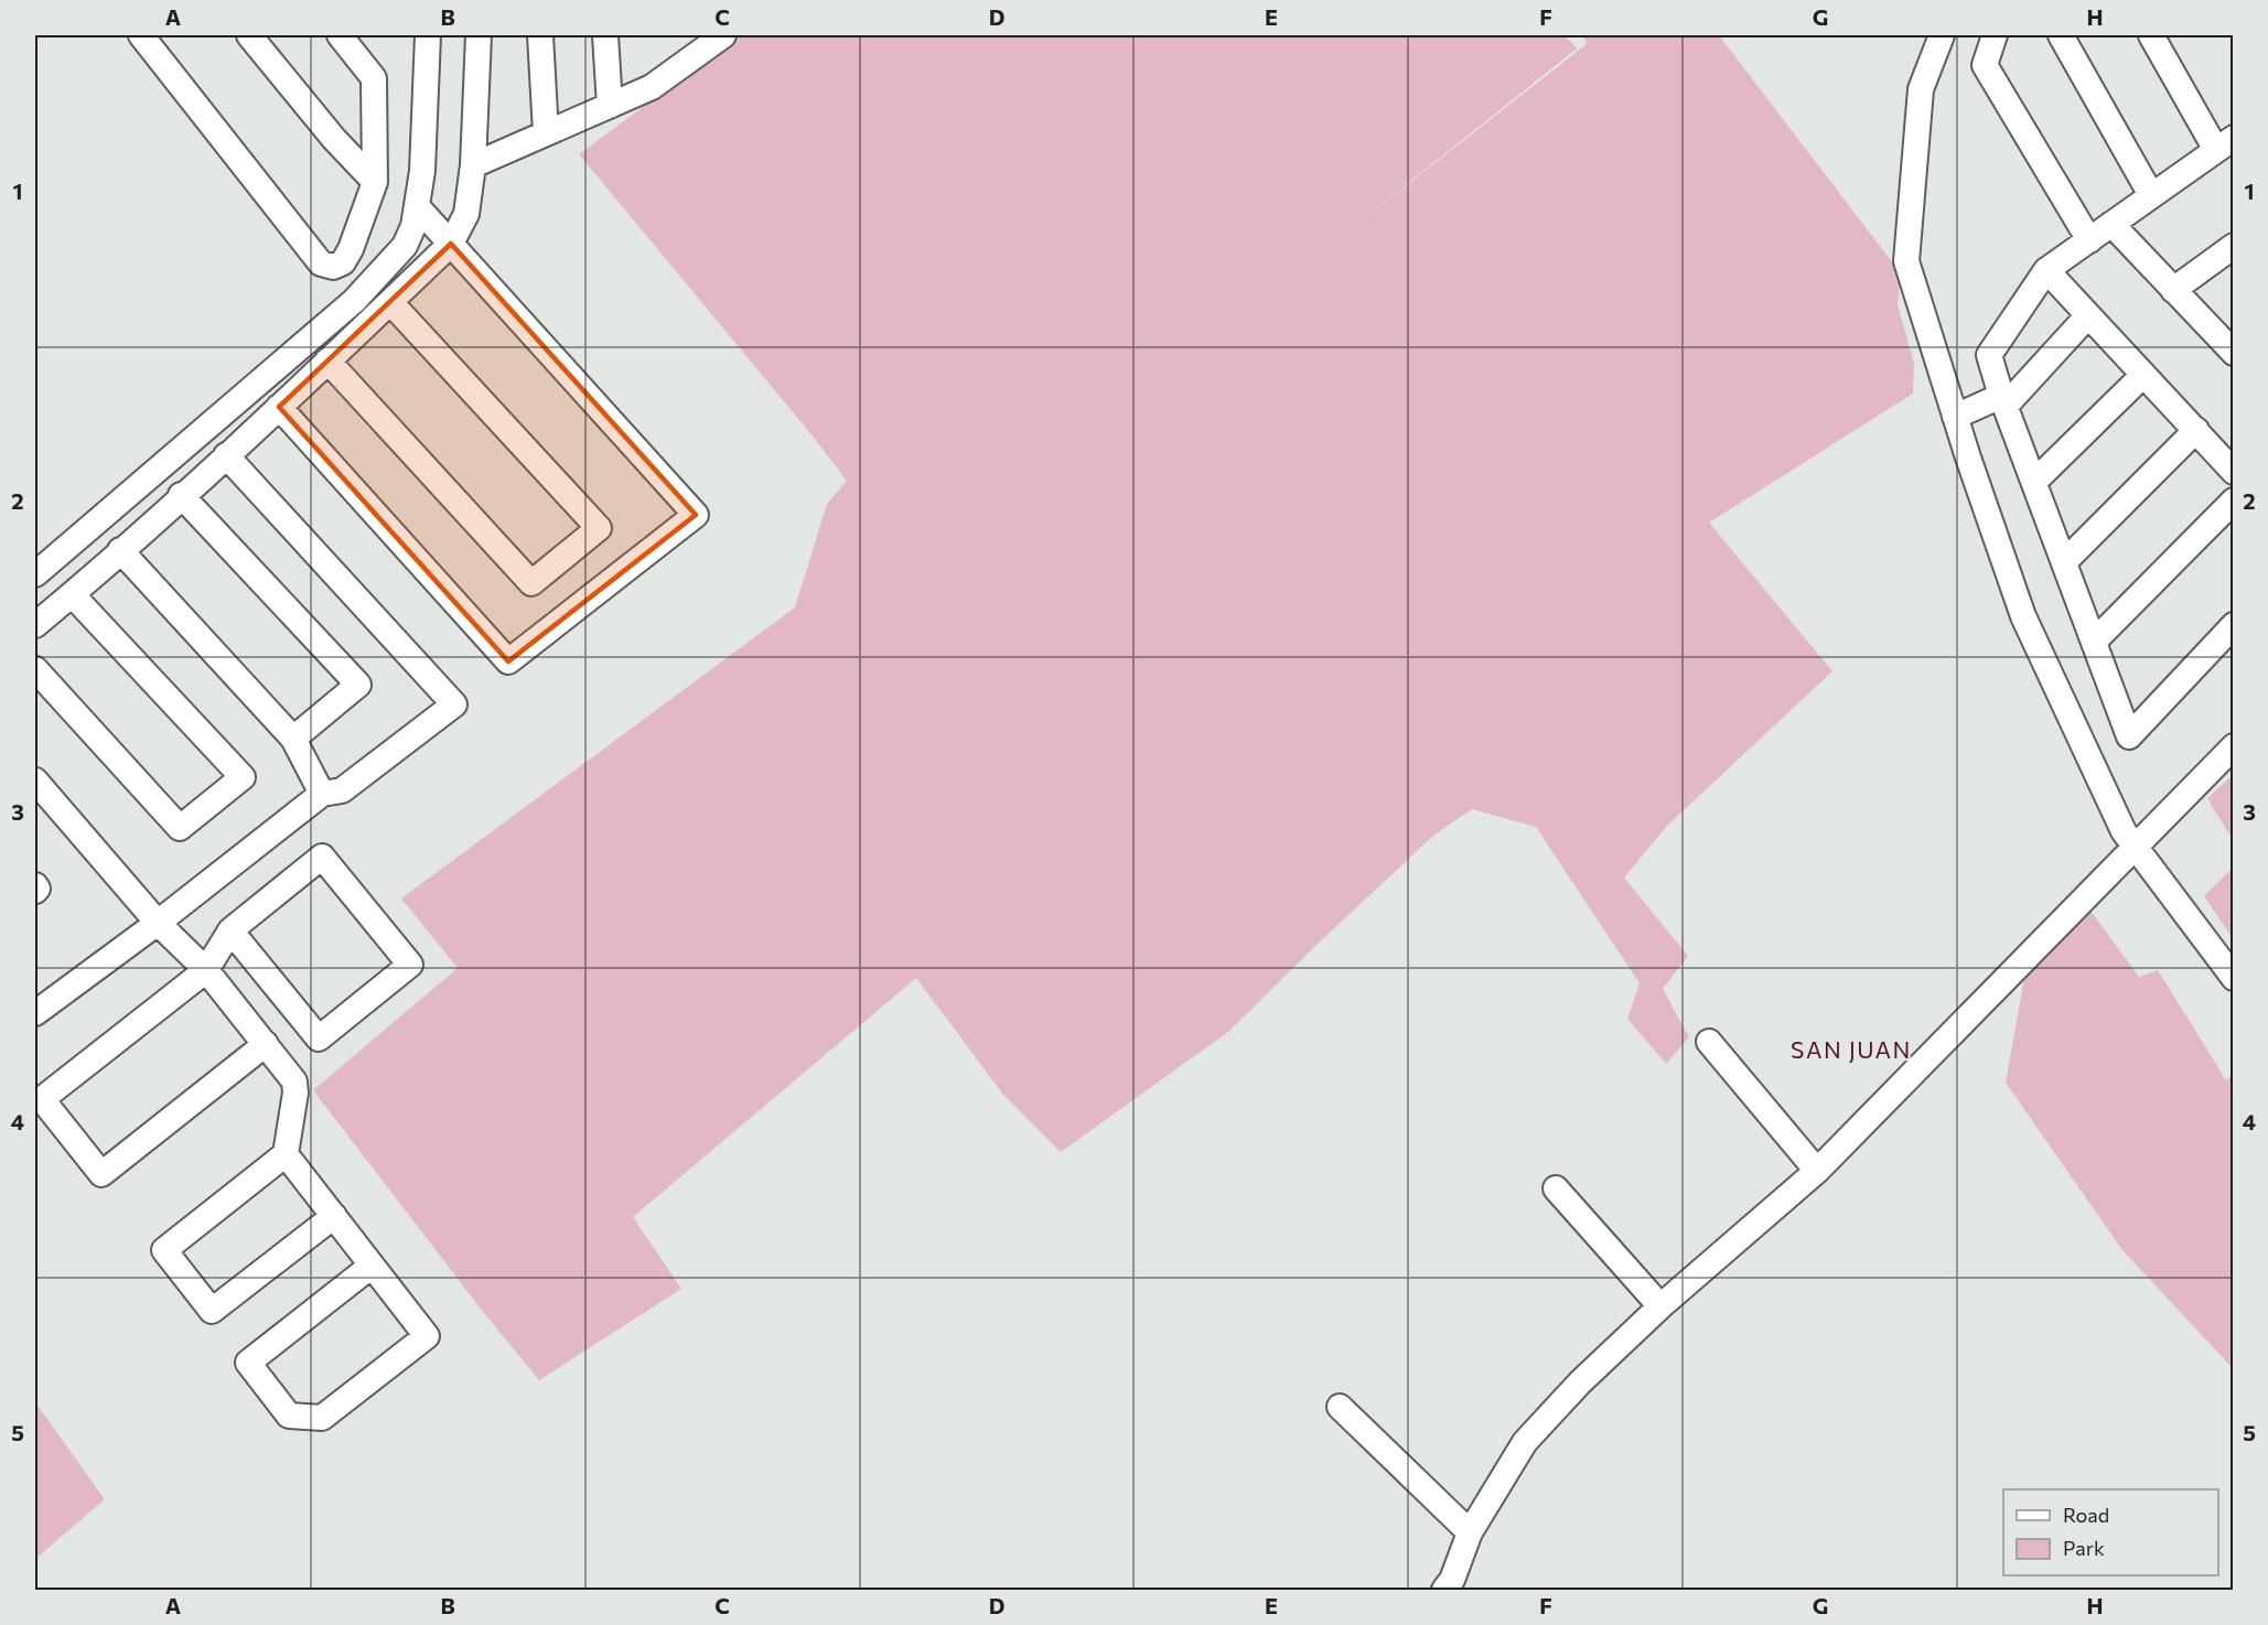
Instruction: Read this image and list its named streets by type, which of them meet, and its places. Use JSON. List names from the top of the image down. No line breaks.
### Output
{"districts":["SAN JUAN"],"legend":["Road","Park"],"grid":{"columns":["A","B","C","D","E","F","G","H"],"rows":["1","2","3","4","5"]}}
